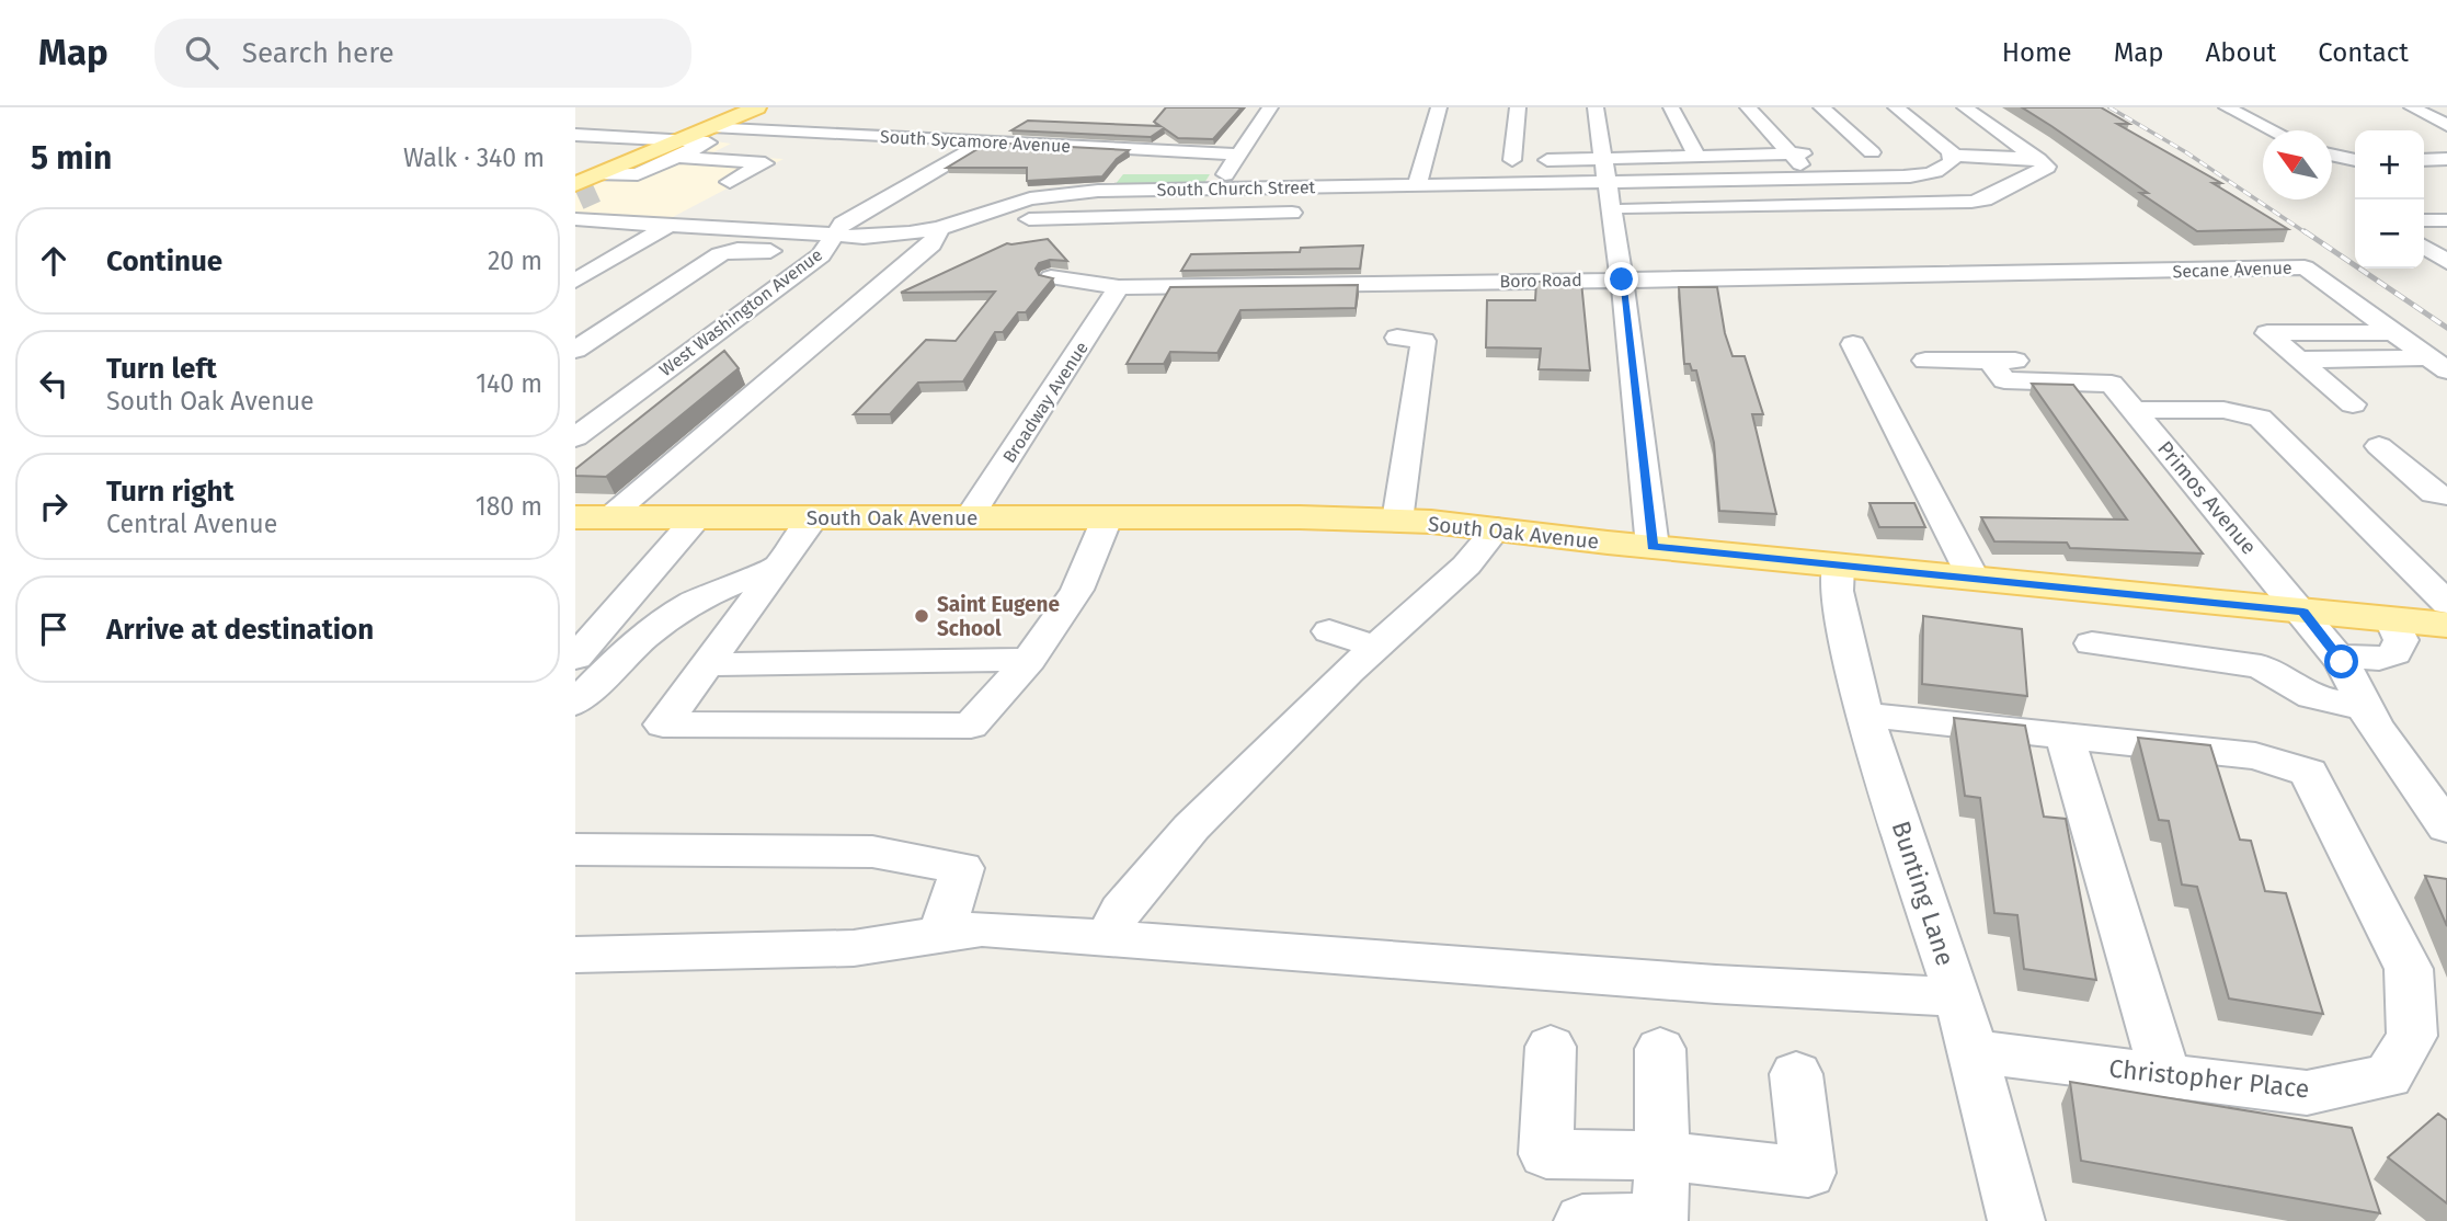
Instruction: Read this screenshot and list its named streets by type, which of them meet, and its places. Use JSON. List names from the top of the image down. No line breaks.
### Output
{"streets":{"main road":["South Oak Avenue"],"street":["South Sycamore Avenue","South Church Street","Secane Avenue","Boro Road","West Washington Avenue","Broadway Avenue","Primos Avenue","Bunting Lane","Christopher Place"]},"crossings":[["South Sycamore Avenue","West Washington Avenue"],["South Church Street","West Washington Avenue"],["Secane Avenue","Boro Road"],["Boro Road","Broadway Avenue"],["Broadway Avenue","South Oak Avenue"],["Primos Avenue","South Oak Avenue"],["South Oak Avenue","Bunting Lane"],["Bunting Lane","Christopher Place"]],"places":["Saint Eugene School"],"north":"top left","page":{"header":"Map","search":"Search here","nav":["Home","Map","About","Contact"],"heading":["5 min","Walk · 340 m"],"map_buttons":["+","−"],"list":[["Continue","20 m"],["Turn left","South Oak Avenue","140 m"],["Turn right","Central Avenue","180 m"],"Arrive at destination"]}}
